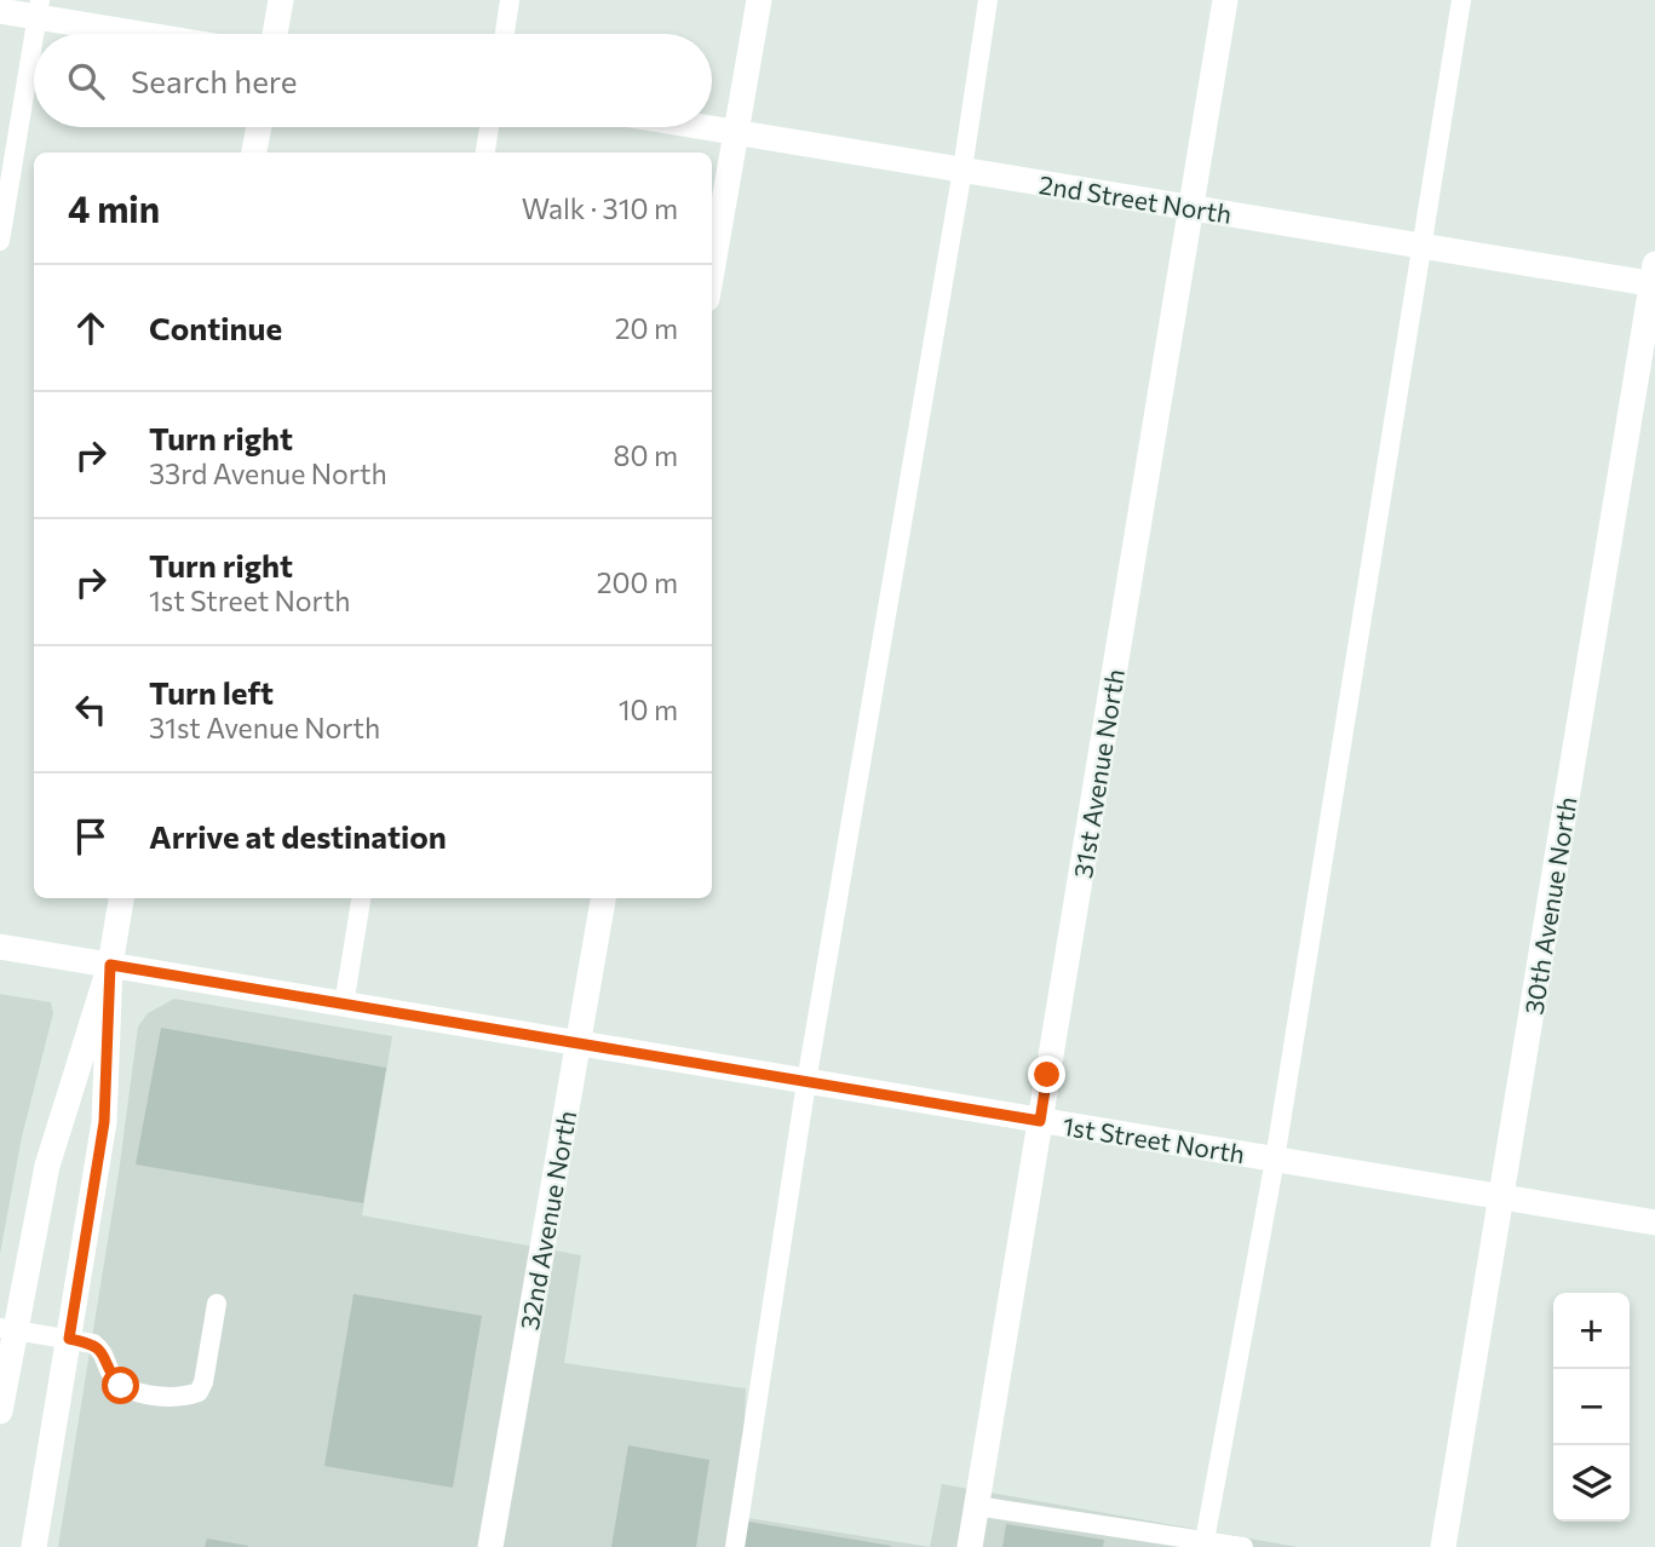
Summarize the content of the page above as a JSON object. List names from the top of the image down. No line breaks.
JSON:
{"streets":{"street":["2nd Street North","31st Avenue North","30th Avenue North","1st Street North","32nd Avenue North"]},"crossings":[["2nd Street North","31st Avenue North"],["2nd Street North","30th Avenue North"],["31st Avenue North","1st Street North"],["30th Avenue North","1st Street North"],["1st Street North","32nd Avenue North"]],"page":{"search":"Search here","heading":["4 min","Walk · 310 m"],"list":[["Continue","20 m"],["Turn right","33rd Avenue North","80 m"],["Turn right","1st Street North","200 m"],["Turn left","31st Avenue North","10 m"],"Arrive at destination"],"map_buttons":["+","−"]}}
